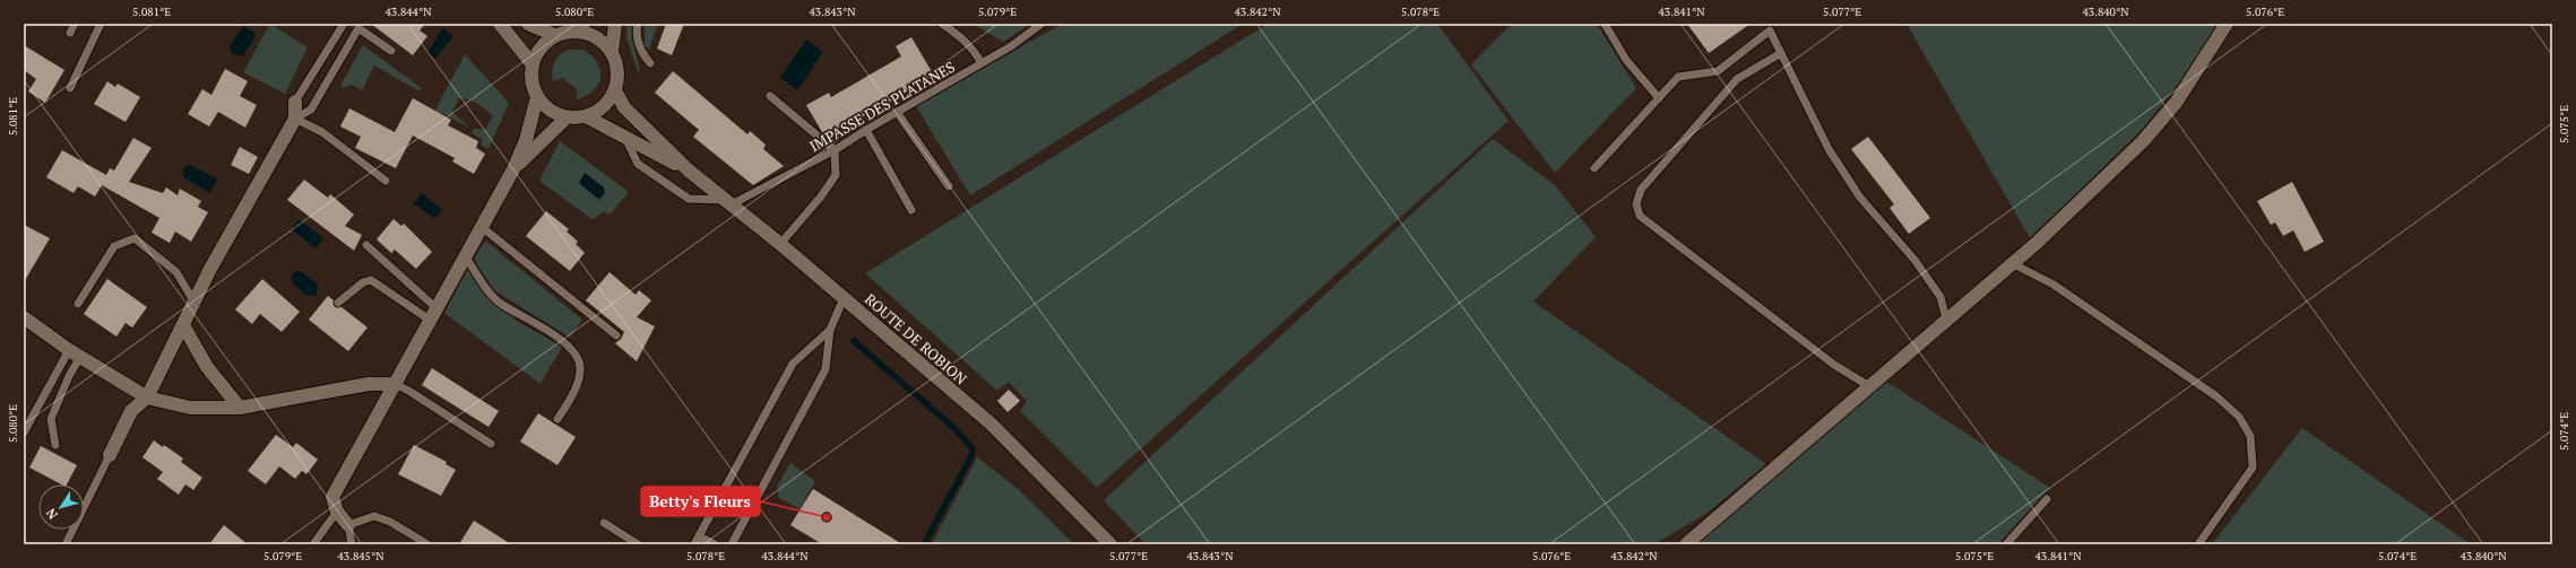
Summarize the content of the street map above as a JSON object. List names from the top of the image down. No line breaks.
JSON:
{"streets":{"street":["ROUTE DE ROBION"],"lane":["IMPASSE DES PLATANES"]},"crossings":[["IMPASSE DES PLATANES","ROUTE DE ROBION"]],"places":["Betty's Fleurs"],"north":"bottom left","coordinates":["5.081°E","43.844°N","5.080°E","43.843°N","5.079°E","43.842°N","5.078°E","43.841°N","5.077°E","43.840°N","5.076°E","5.075°E","5.074°E","43.845°N"]}
